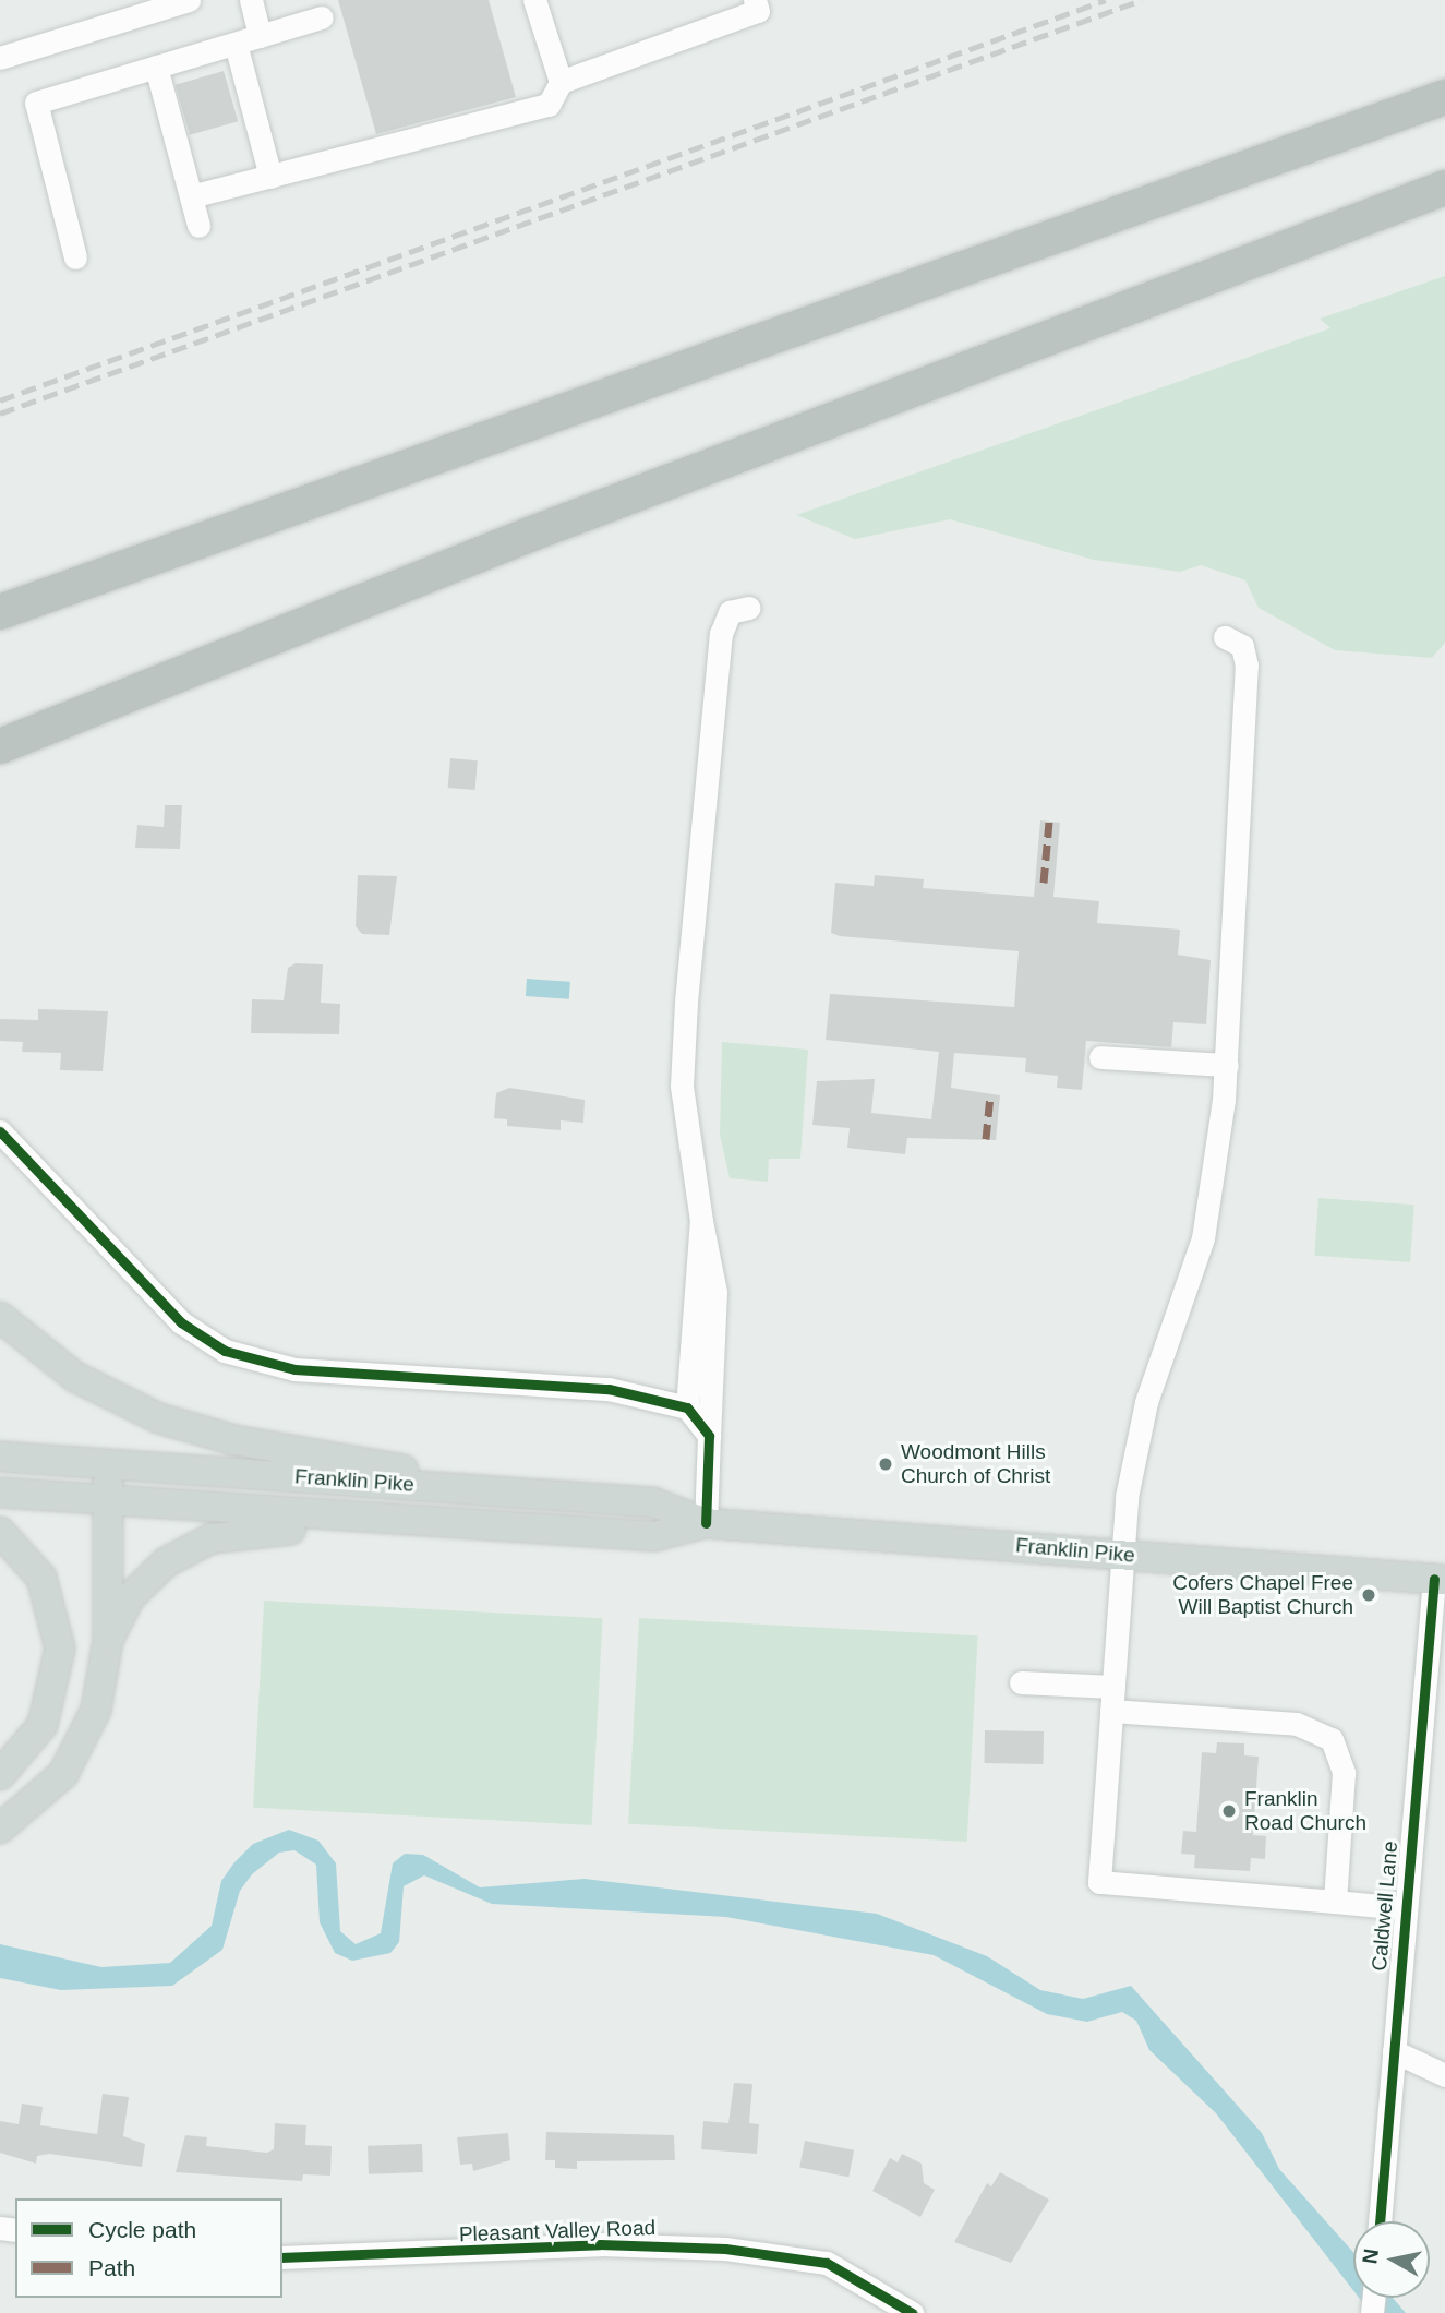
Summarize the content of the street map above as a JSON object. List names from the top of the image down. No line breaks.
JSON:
{"streets":{"main road":["Franklin Pike"],"street":["Caldwell Lane","Pleasant Valley Road"]},"crossings":[["Franklin Pike","Caldwell Lane"]],"places":["Woodmont Hills Church of Christ","Cofers Chapel Free Will Baptist Church","Franklin Road Church"],"legend":["Cycle path","Path"],"north":"left"}
